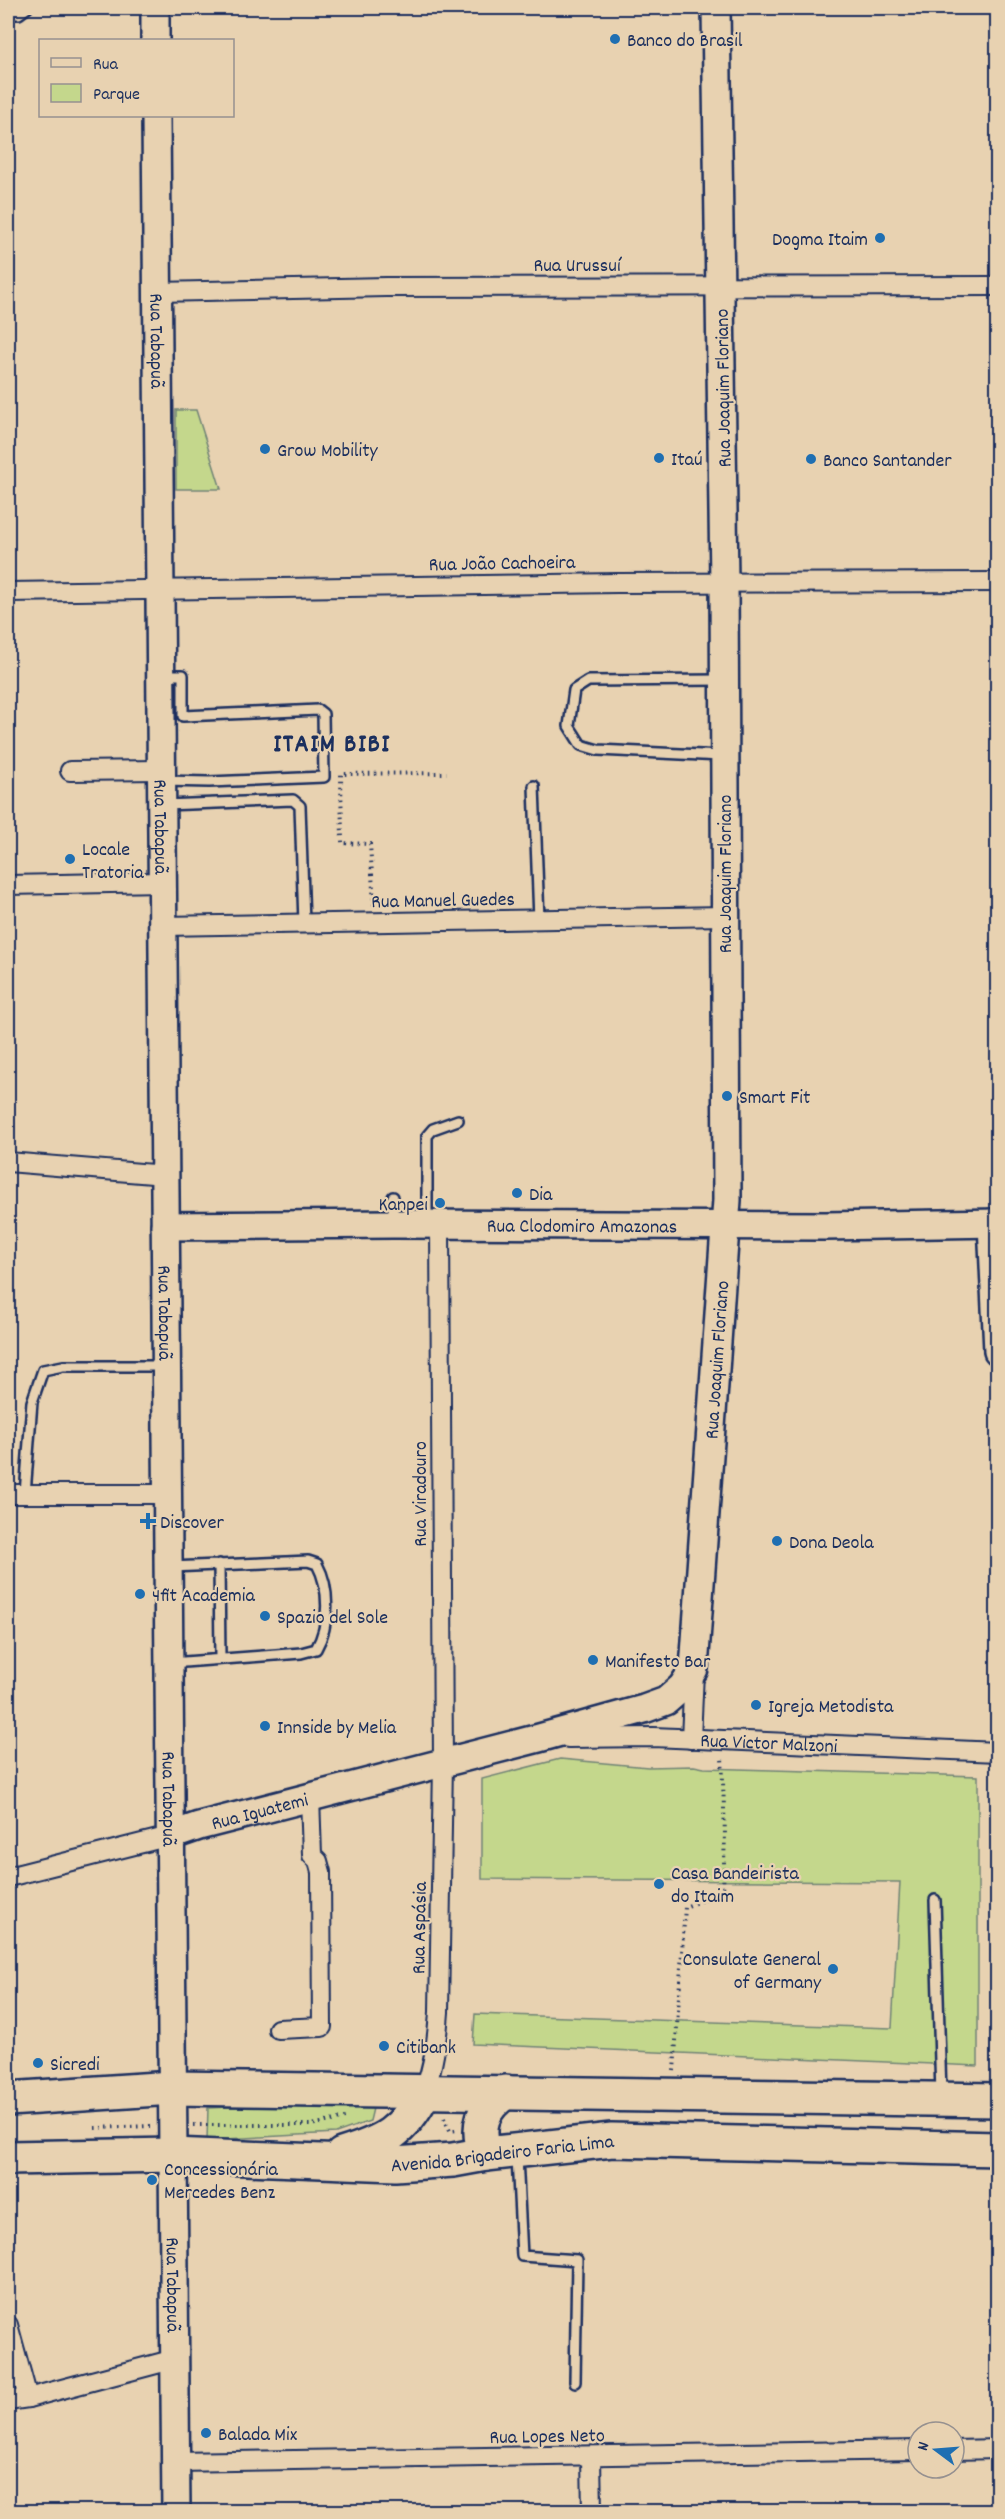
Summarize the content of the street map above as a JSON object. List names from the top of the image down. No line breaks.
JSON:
{"streets":{"highway":["Avenida Brigadeiro Faria Lima"],"street":["Rua Urussuí","Rua Tabapuã","Rua Joaquim Floriano","Rua João Cachoeira","Rua Manuel Guedes","Rua Clodomiro Amazonas","Rua Viradouro","Rua Victor Malzoni","Rua Iguatemi","Rua Aspásia","Rua Lopes Neto"]},"crossings":[["Rua Urussuí","Rua Tabapuã"],["Rua Urussuí","Rua Joaquim Floriano"],["Rua Tabapuã","Rua João Cachoeira"],["Rua Tabapuã","Rua Manuel Guedes"],["Rua Tabapuã","Rua Clodomiro Amazonas"],["Rua Tabapuã","Rua Iguatemi"],["Rua Tabapuã","Avenida Brigadeiro Faria Lima"],["Rua Tabapuã","Rua Lopes Neto"],["Rua Joaquim Floriano","Rua João Cachoeira"],["Rua Joaquim Floriano","Rua Manuel Guedes"],["Rua Joaquim Floriano","Rua Clodomiro Amazonas"],["Rua Joaquim Floriano","Rua Victor Malzoni"],["Rua Clodomiro Amazonas","Rua Viradouro"],["Rua Viradouro","Rua Victor Malzoni"],["Rua Viradouro","Rua Iguatemi"],["Rua Viradouro","Rua Aspásia"],["Rua Victor Malzoni","Rua Iguatemi"],["Rua Victor Malzoni","Rua Aspásia"],["Rua Iguatemi","Rua Aspásia"]],"districts":["ITAIM BIBI"],"places":{"other":["Banco do Brasil","Dogma Itaim","Grow Mobility","Itaú","Banco Santander","Locale Tratoria","Smart Fit","Dia","Kanpei","Dona Deola","4fit Academia","Spazio del Sole","Manifesto Bar","Igreja Metodista","Innside by Melia","Casa Bandeirista do Itaim","Consulate General of Germany","Citibank","Sicredi","Concessionária Mercedes Benz","Balada Mix"],"health":["Discover"]},"legend":["Rua","Parque"],"north":"left"}
